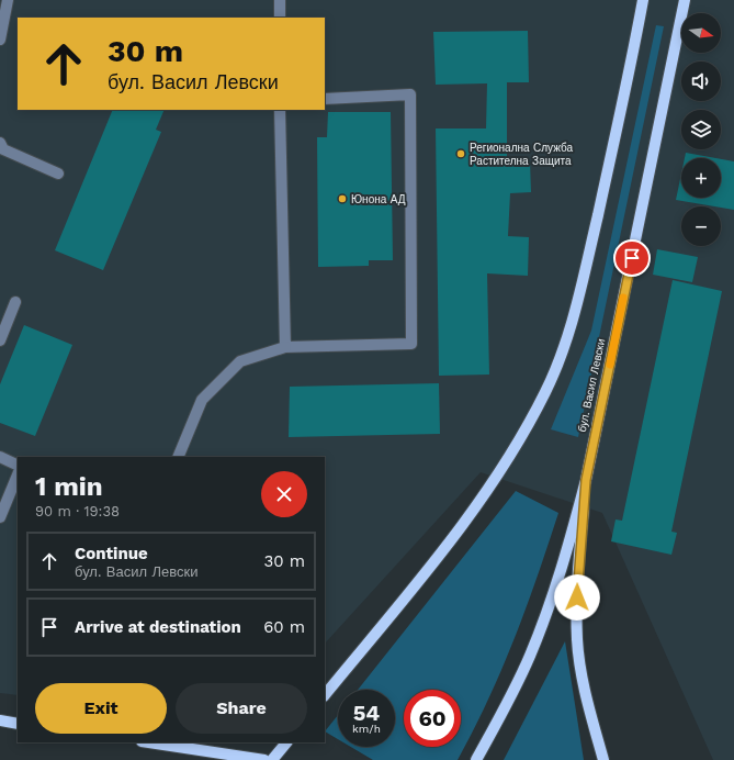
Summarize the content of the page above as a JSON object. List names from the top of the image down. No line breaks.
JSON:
{"streets":{"main road":["бул. Васил Левски"]},"places":["Регионална Служба Растителна Защита","Юнона АД"],"north":"right","page":{"map_buttons":["+","−"],"turn":["30 m","бул. Васил Левски"],"heading":["1 min","90 m · 19:38"],"list":[{"name":"Continue","note":"бул. Васил Левски","value":"30 m"},{"name":"Arrive at destination","value":"60 m"}],"buttons":["Exit","Share"],"speed":"54 km/h","limit":"60"}}
